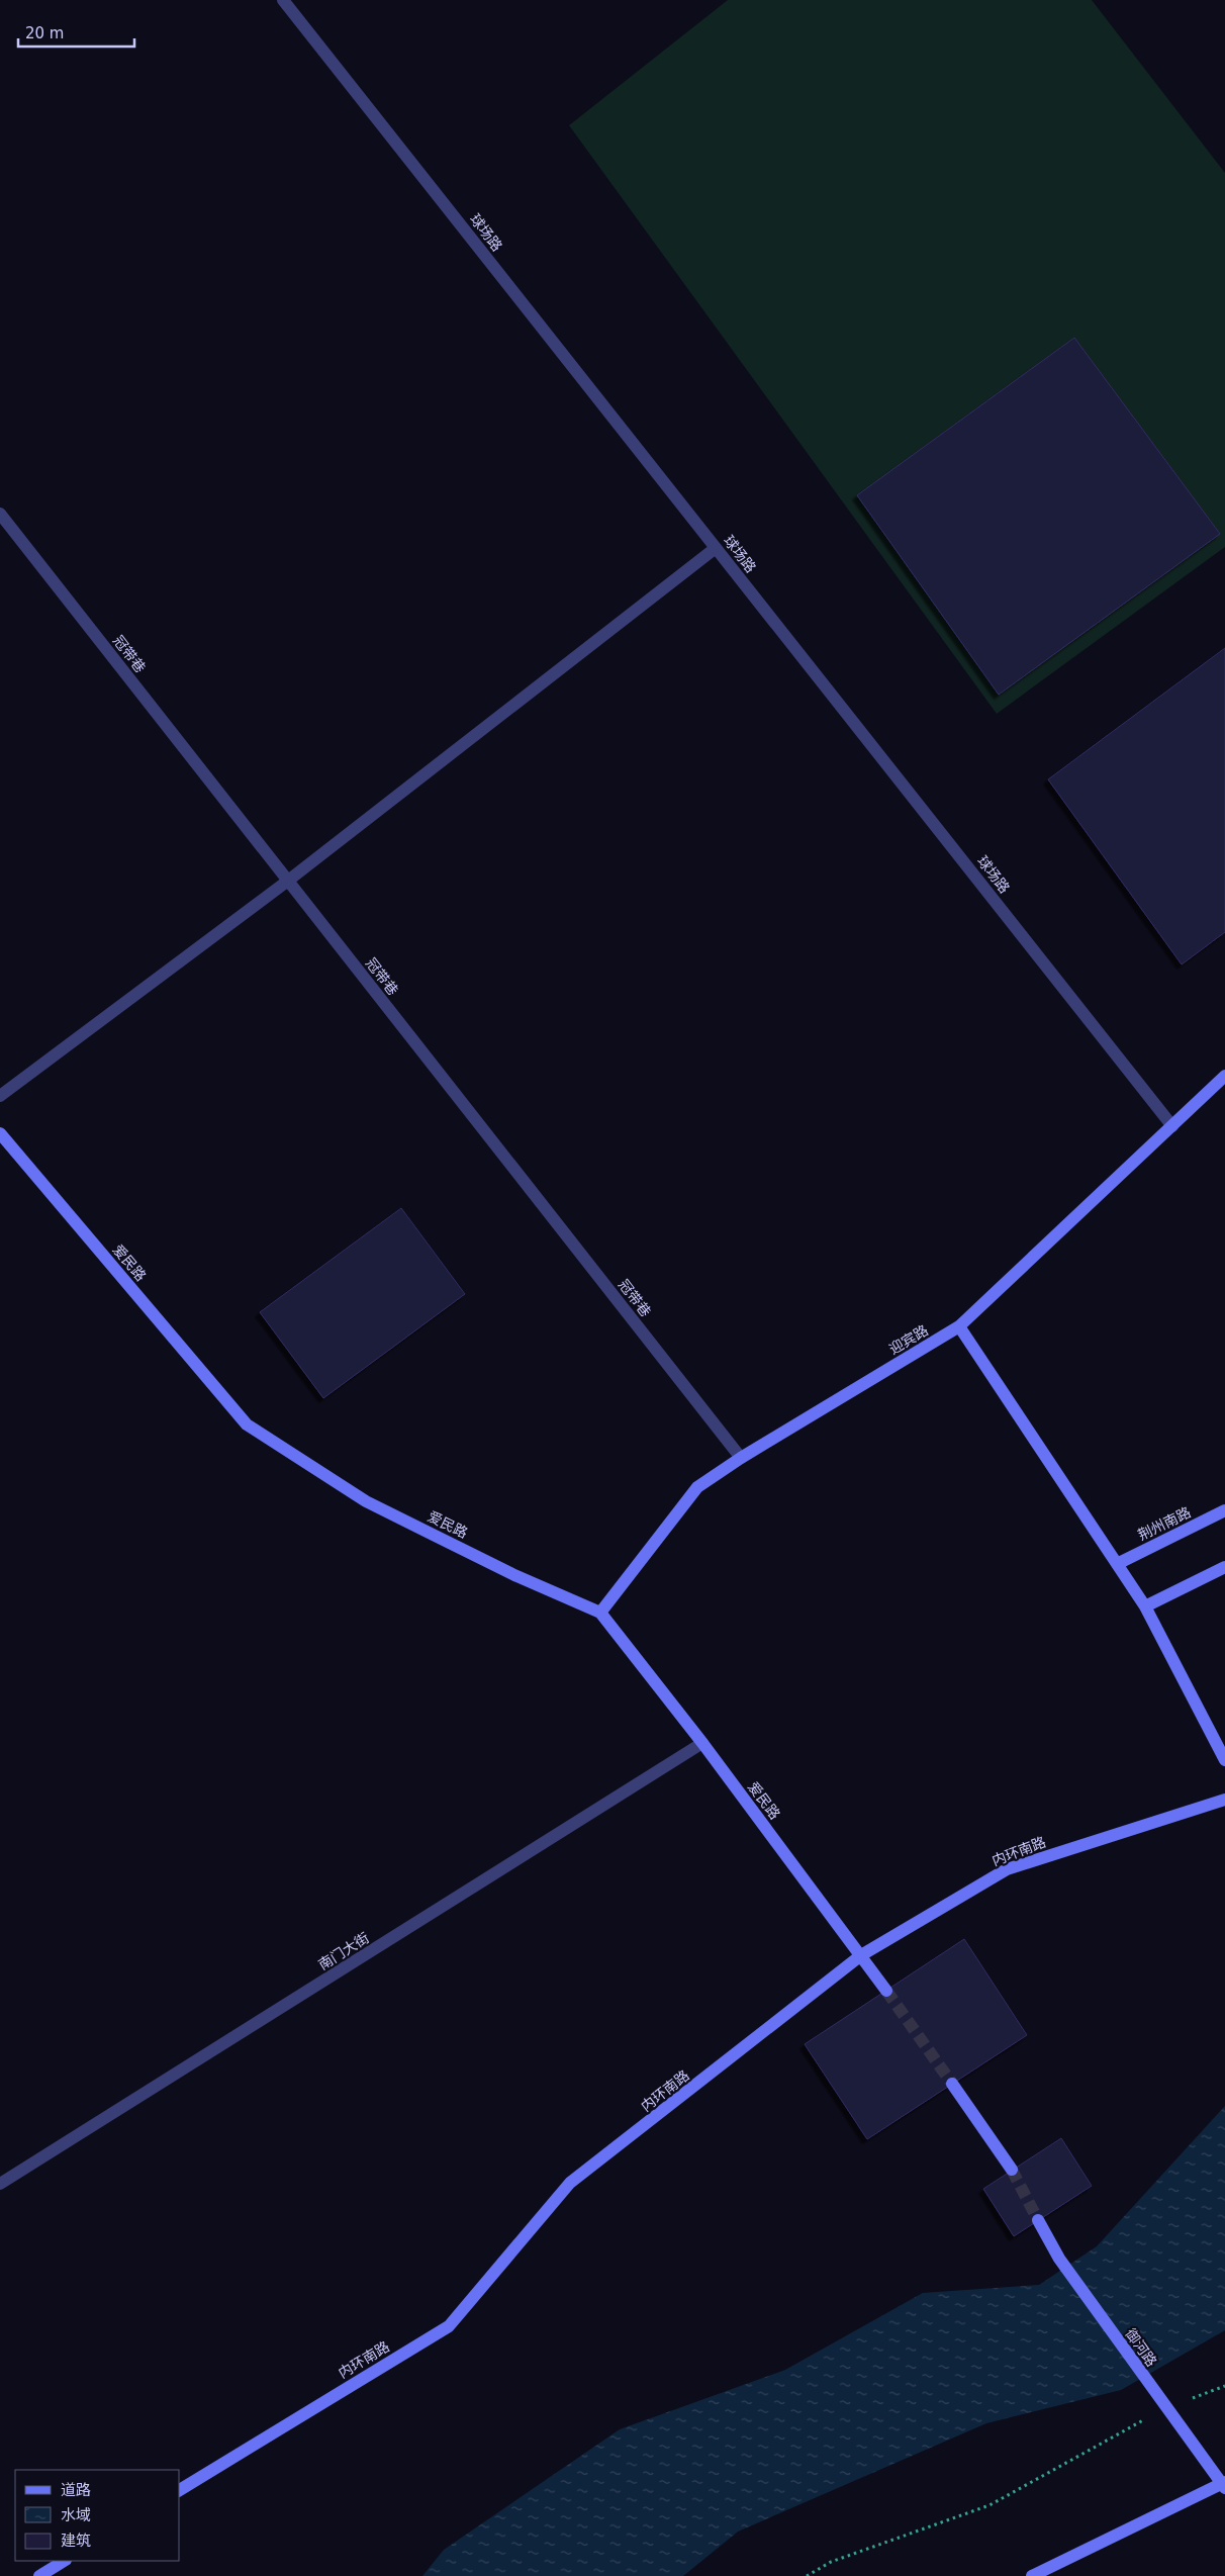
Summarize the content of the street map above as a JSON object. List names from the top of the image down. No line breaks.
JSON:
{"streets":{"street":["球场路","冠带巷","爱民路","迎宾路","荆州南路","内环南路","南门大街","御河路"]},"crossings":[["球场路","迎宾路"],["冠带巷","迎宾路"],["爱民路","迎宾路"],["爱民路","内环南路"],["爱民路","南门大街"]],"legend":["道路","水域","建筑"],"scale_bar":"20 m"}
